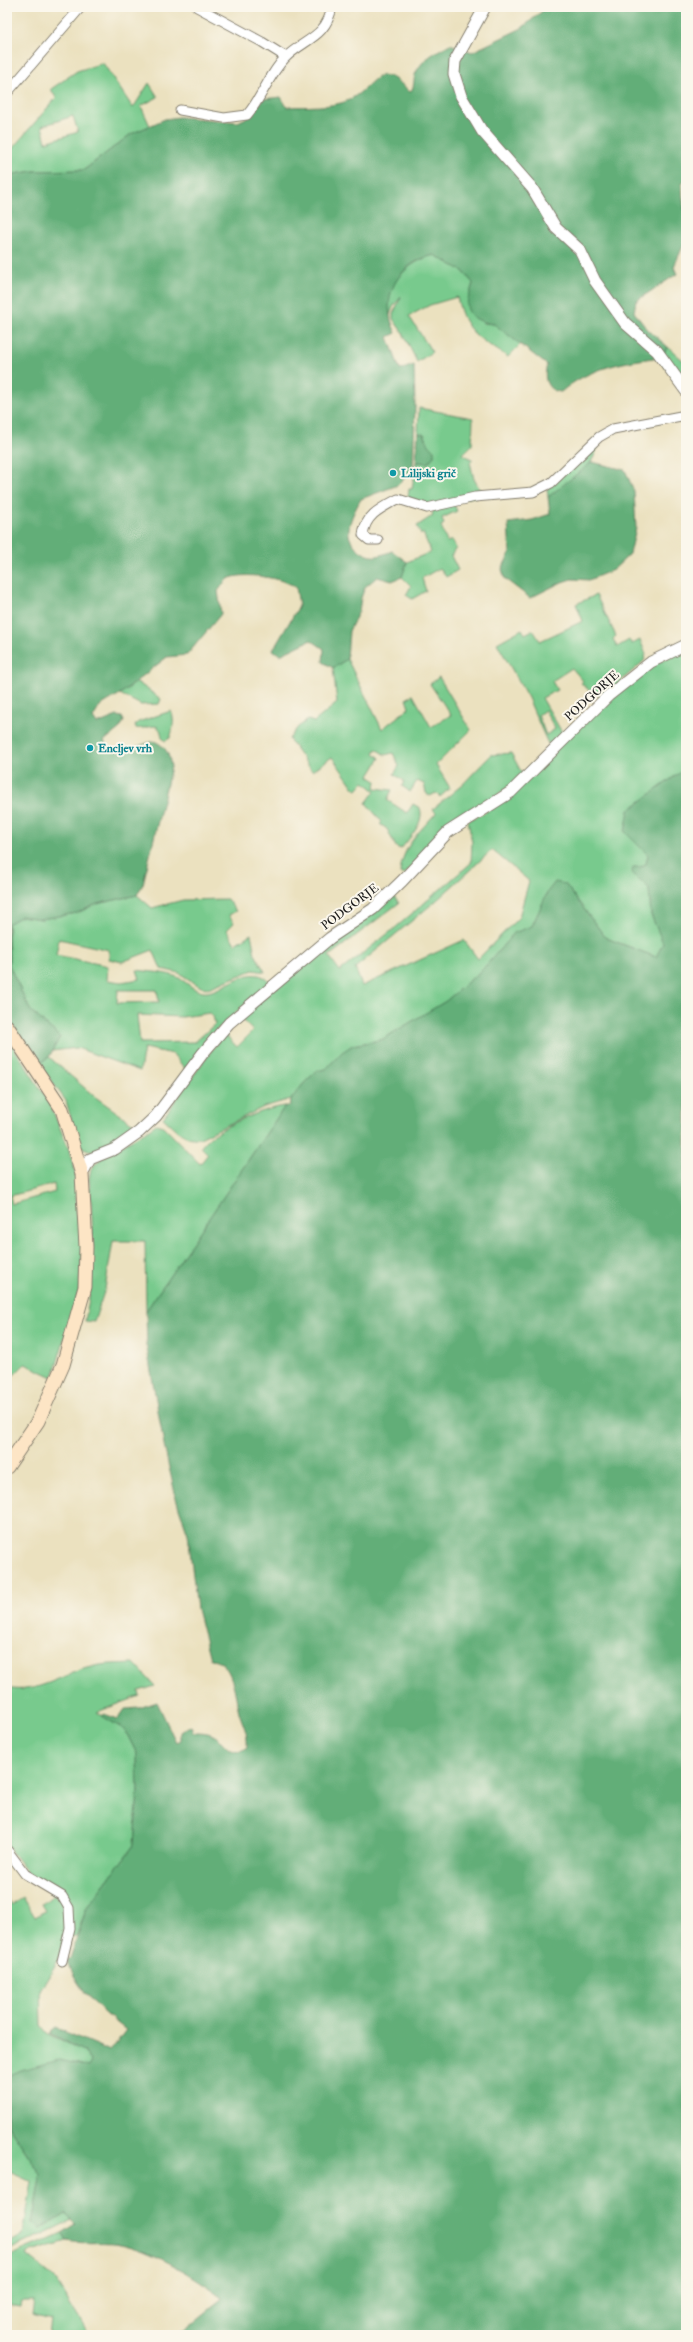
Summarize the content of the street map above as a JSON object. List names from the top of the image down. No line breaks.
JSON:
{"streets":{"street":["PODGORJE"]},"places":["Lilijski grič","Encljev vrh"]}
